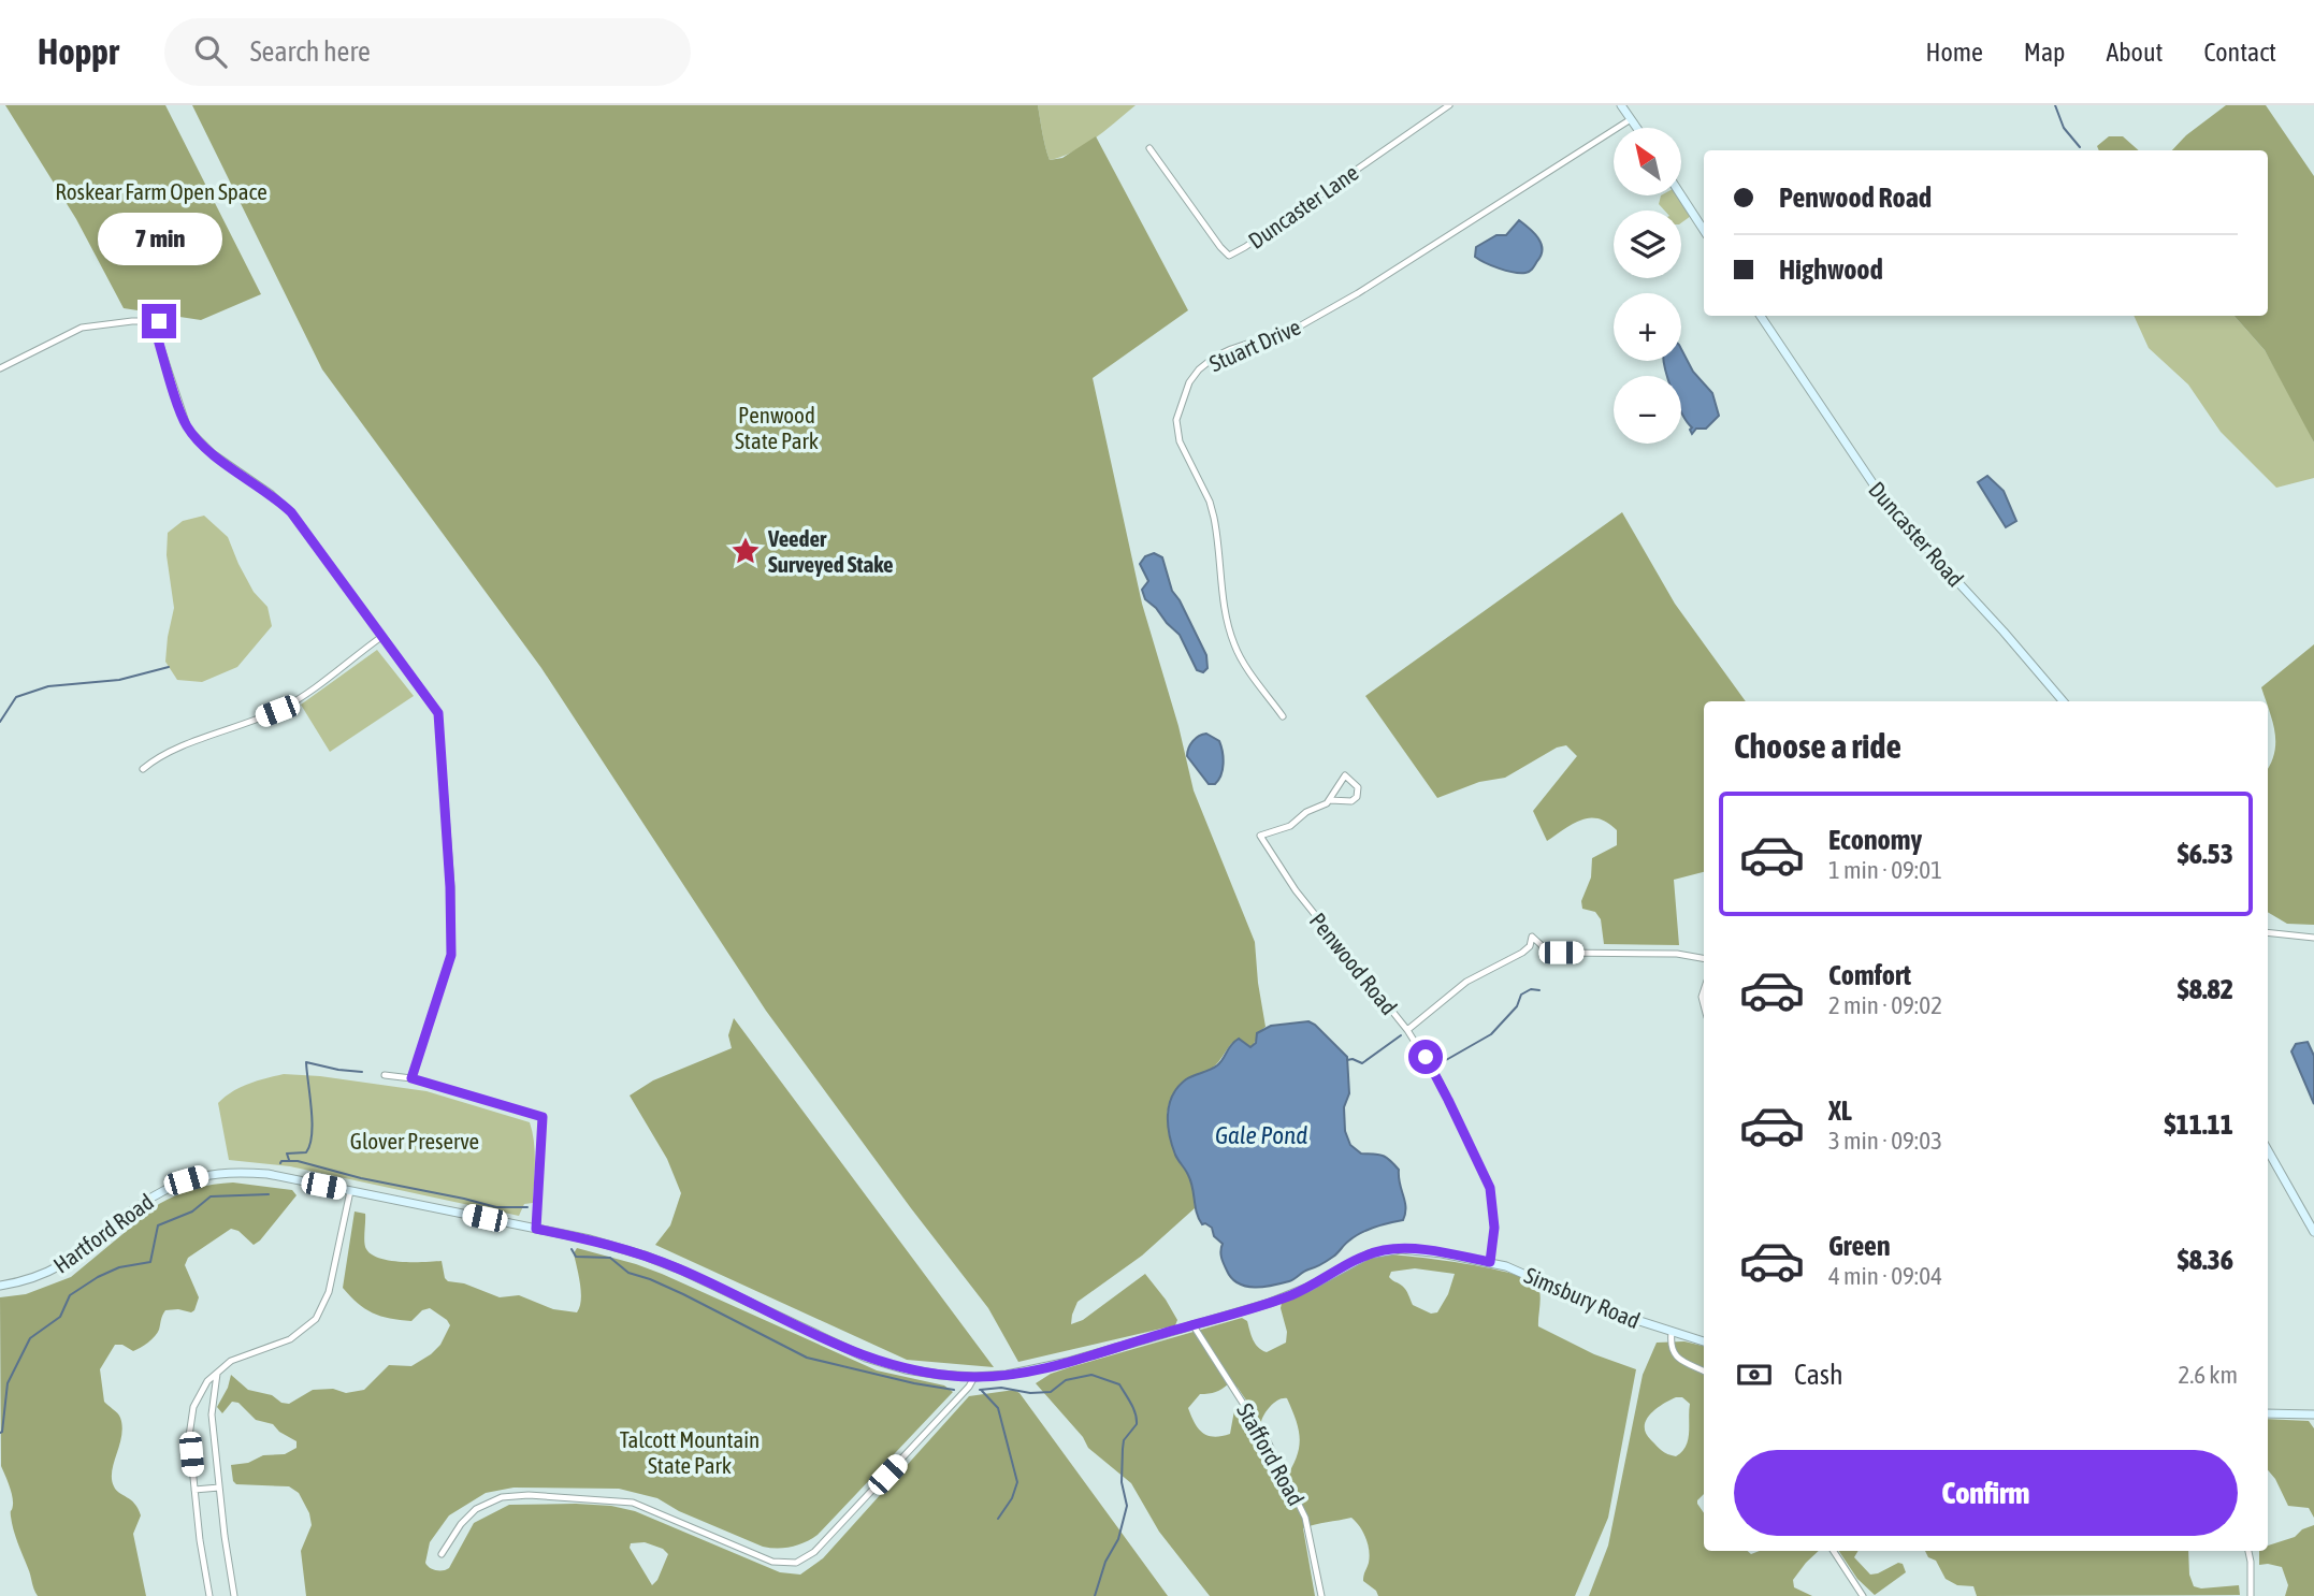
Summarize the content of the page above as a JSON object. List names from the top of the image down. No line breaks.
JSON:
{"streets":{"main road":["Duncaster Road","Hartford Road","Simsbury Road"],"street":["Duncaster Lane","Stuart Drive","Penwood Road","Stafford Road"]},"crossings":[["Penwood Road","Simsbury Road"],["Hartford Road","Simsbury Road"],["Hartford Road","Stafford Road"]],"water":["Gale Pond"],"parks":["Roskear Farm Open Space","Penwood State Park","Glover Preserve","Talcott Mountain State Park"],"places":{"place":["Veeder Surveyed Stake"]},"north":"top left","page":{"header":"Hoppr","search":"Search here","nav":["Home","Map","About","Contact"],"map_buttons":["+","−"],"banner":["Penwood Road","Highwood"],"bubble":"7 min","heading":"Choose a ride","list":[{"name":"Economy","note":"1 min · 09:01","value":"$6.53"},{"name":"Comfort","note":"2 min · 09:02","value":"$8.82"},{"name":"XL","note":"3 min · 09:03","value":"$11.11"},{"name":"Green","note":"4 min · 09:04","value":"$8.36"}],"pay":["Cash","2.6 km"],"buttons":"Confirm"}}
